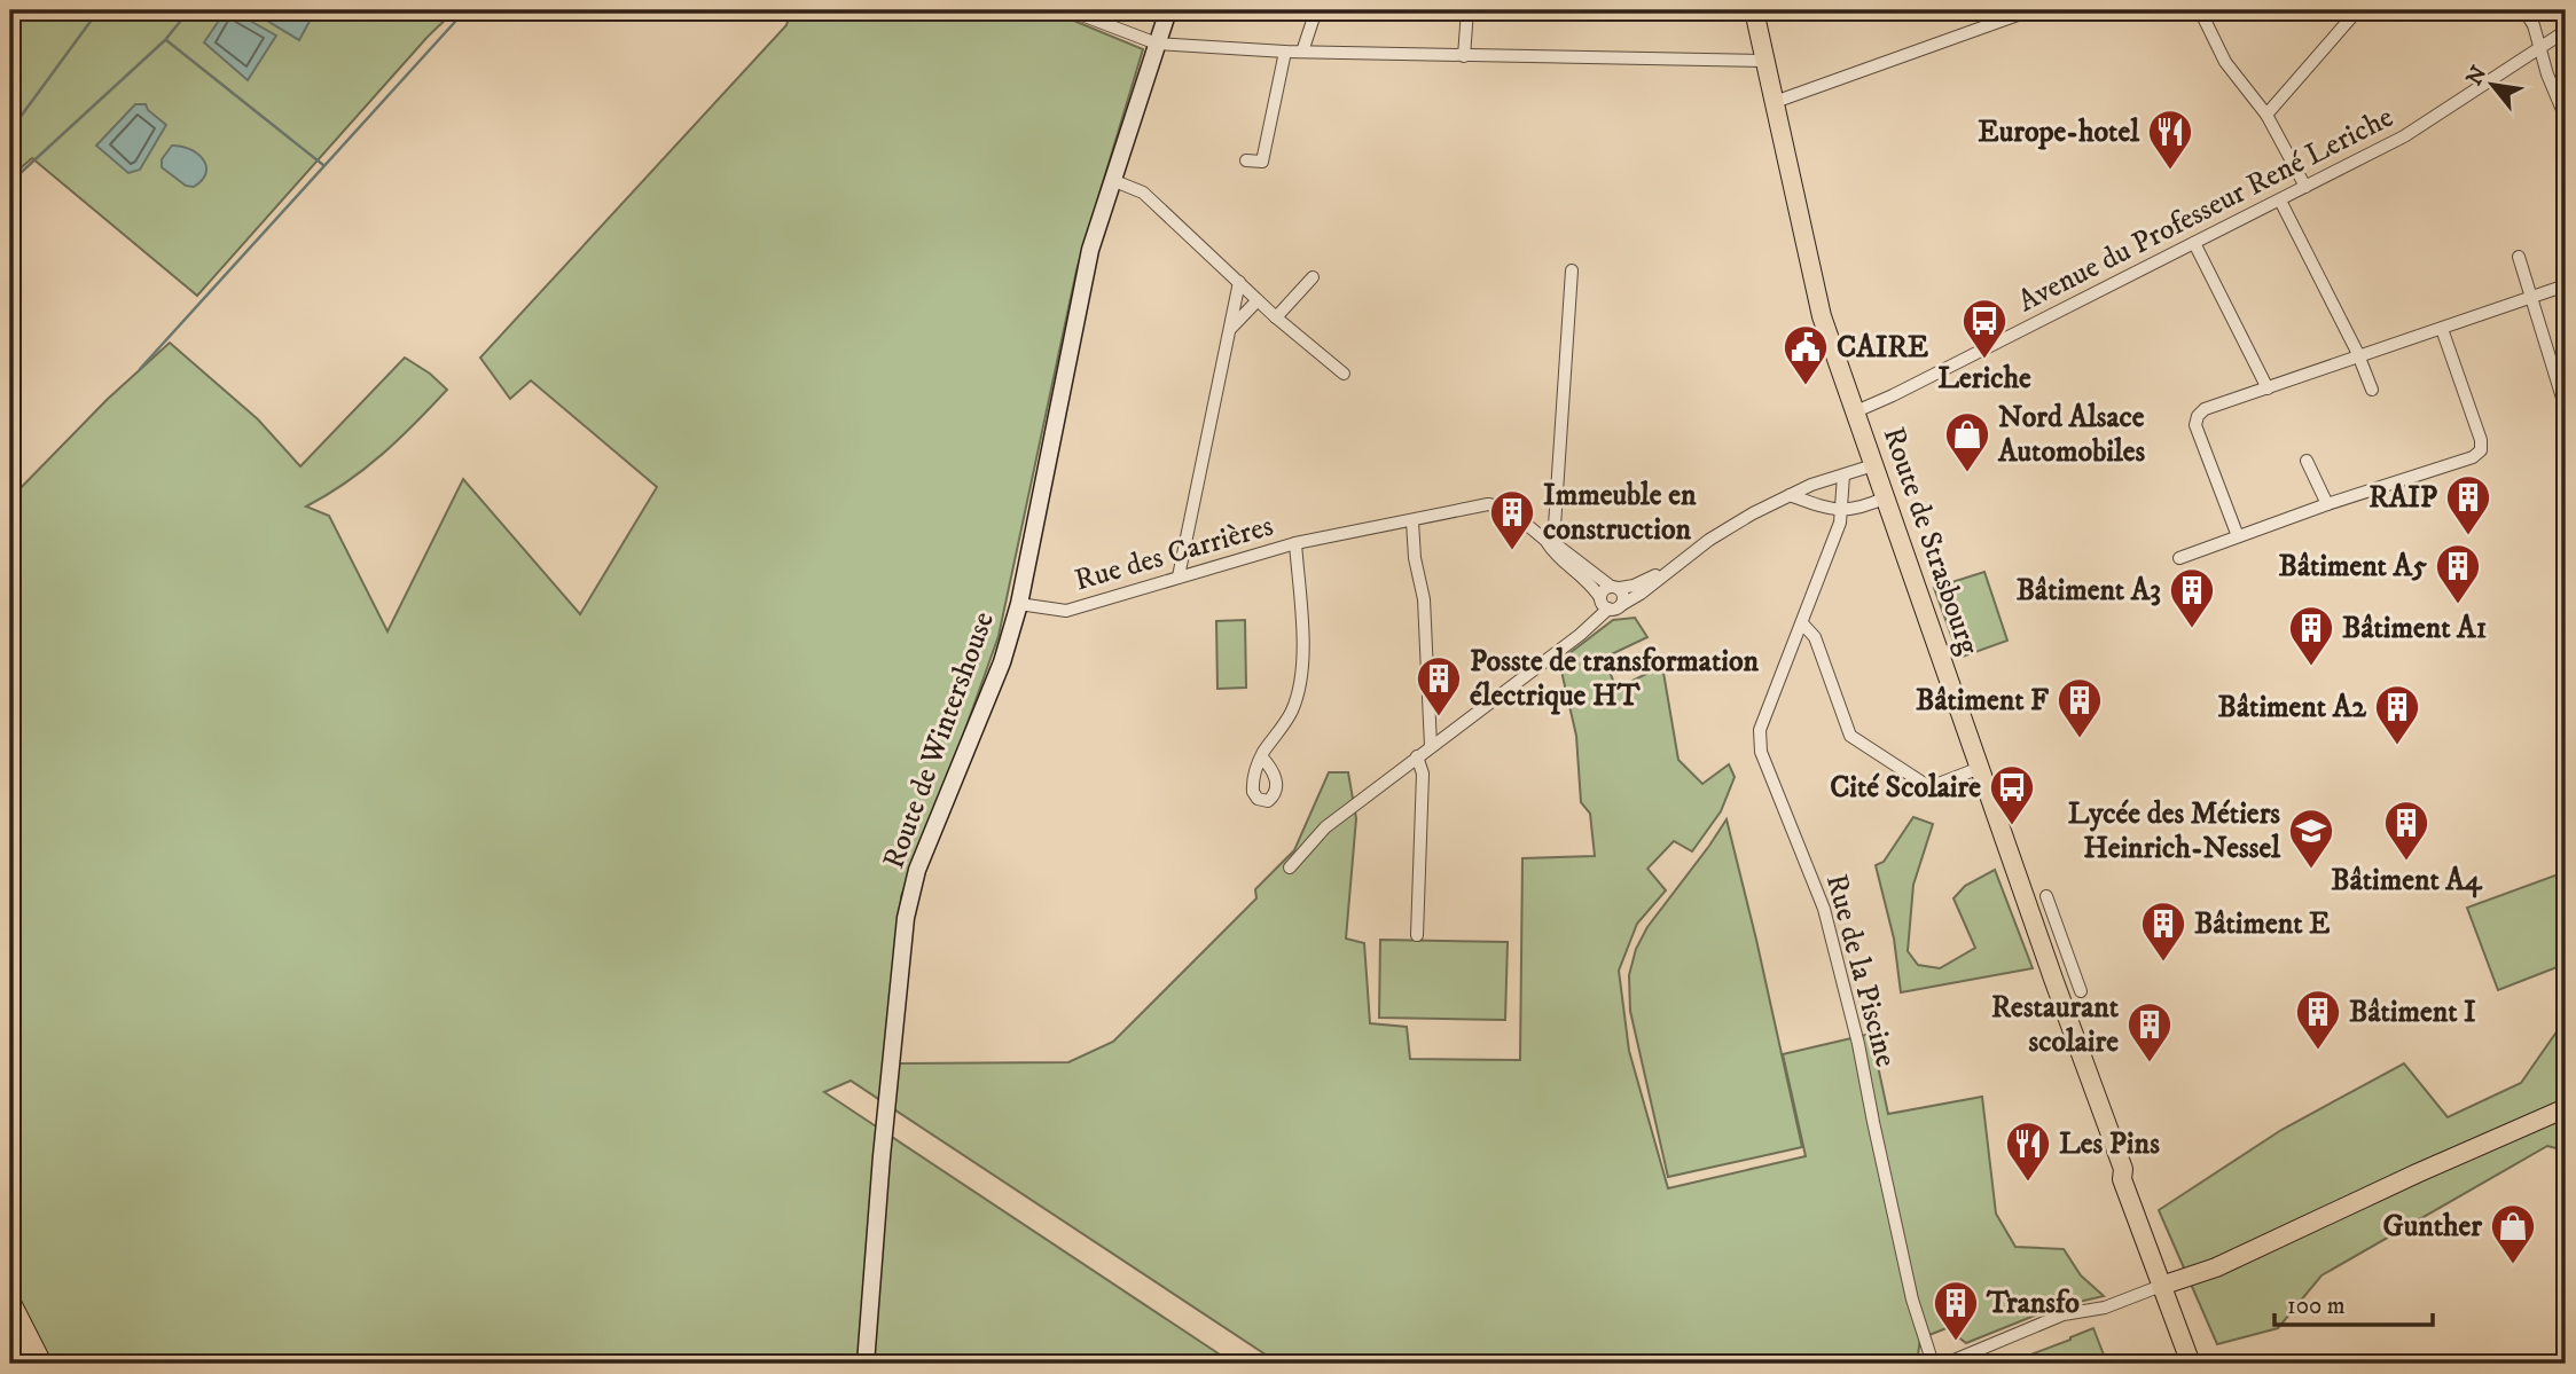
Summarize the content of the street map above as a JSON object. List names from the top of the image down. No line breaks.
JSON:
{"streets":{"main road":["Route de Strasbourg"],"street":["Avenue du Professeur René Leriche","Rue des Carrières","Route de Wintershouse","Rue de la Piscine"]},"crossings":[["Avenue du Professeur René Leriche","Route de Strasbourg"],["Rue des Carrières","Route de Wintershouse"]],"places":{"restaurant":["Europe-hotel","Les Pins"],"bus stop":["Leriche","Cité Scolaire"],"public building":["CAIRE"],"shop":["Nord Alsace Automobiles","Gunther"],"building":["RAIP","Immeuble en construction","Bâtiment A5","Bâtiment A3","Bâtiment A1","Posste de transformation électrique HT","Bâtiment F","Bâtiment A2","Bâtiment A4","Bâtiment E","Bâtiment I","Restaurant scolaire","Transfo"],"school or university":["Lycée des Métiers Heinrich-Nessel"]},"scale_bar":"100 m","north":"top left"}
